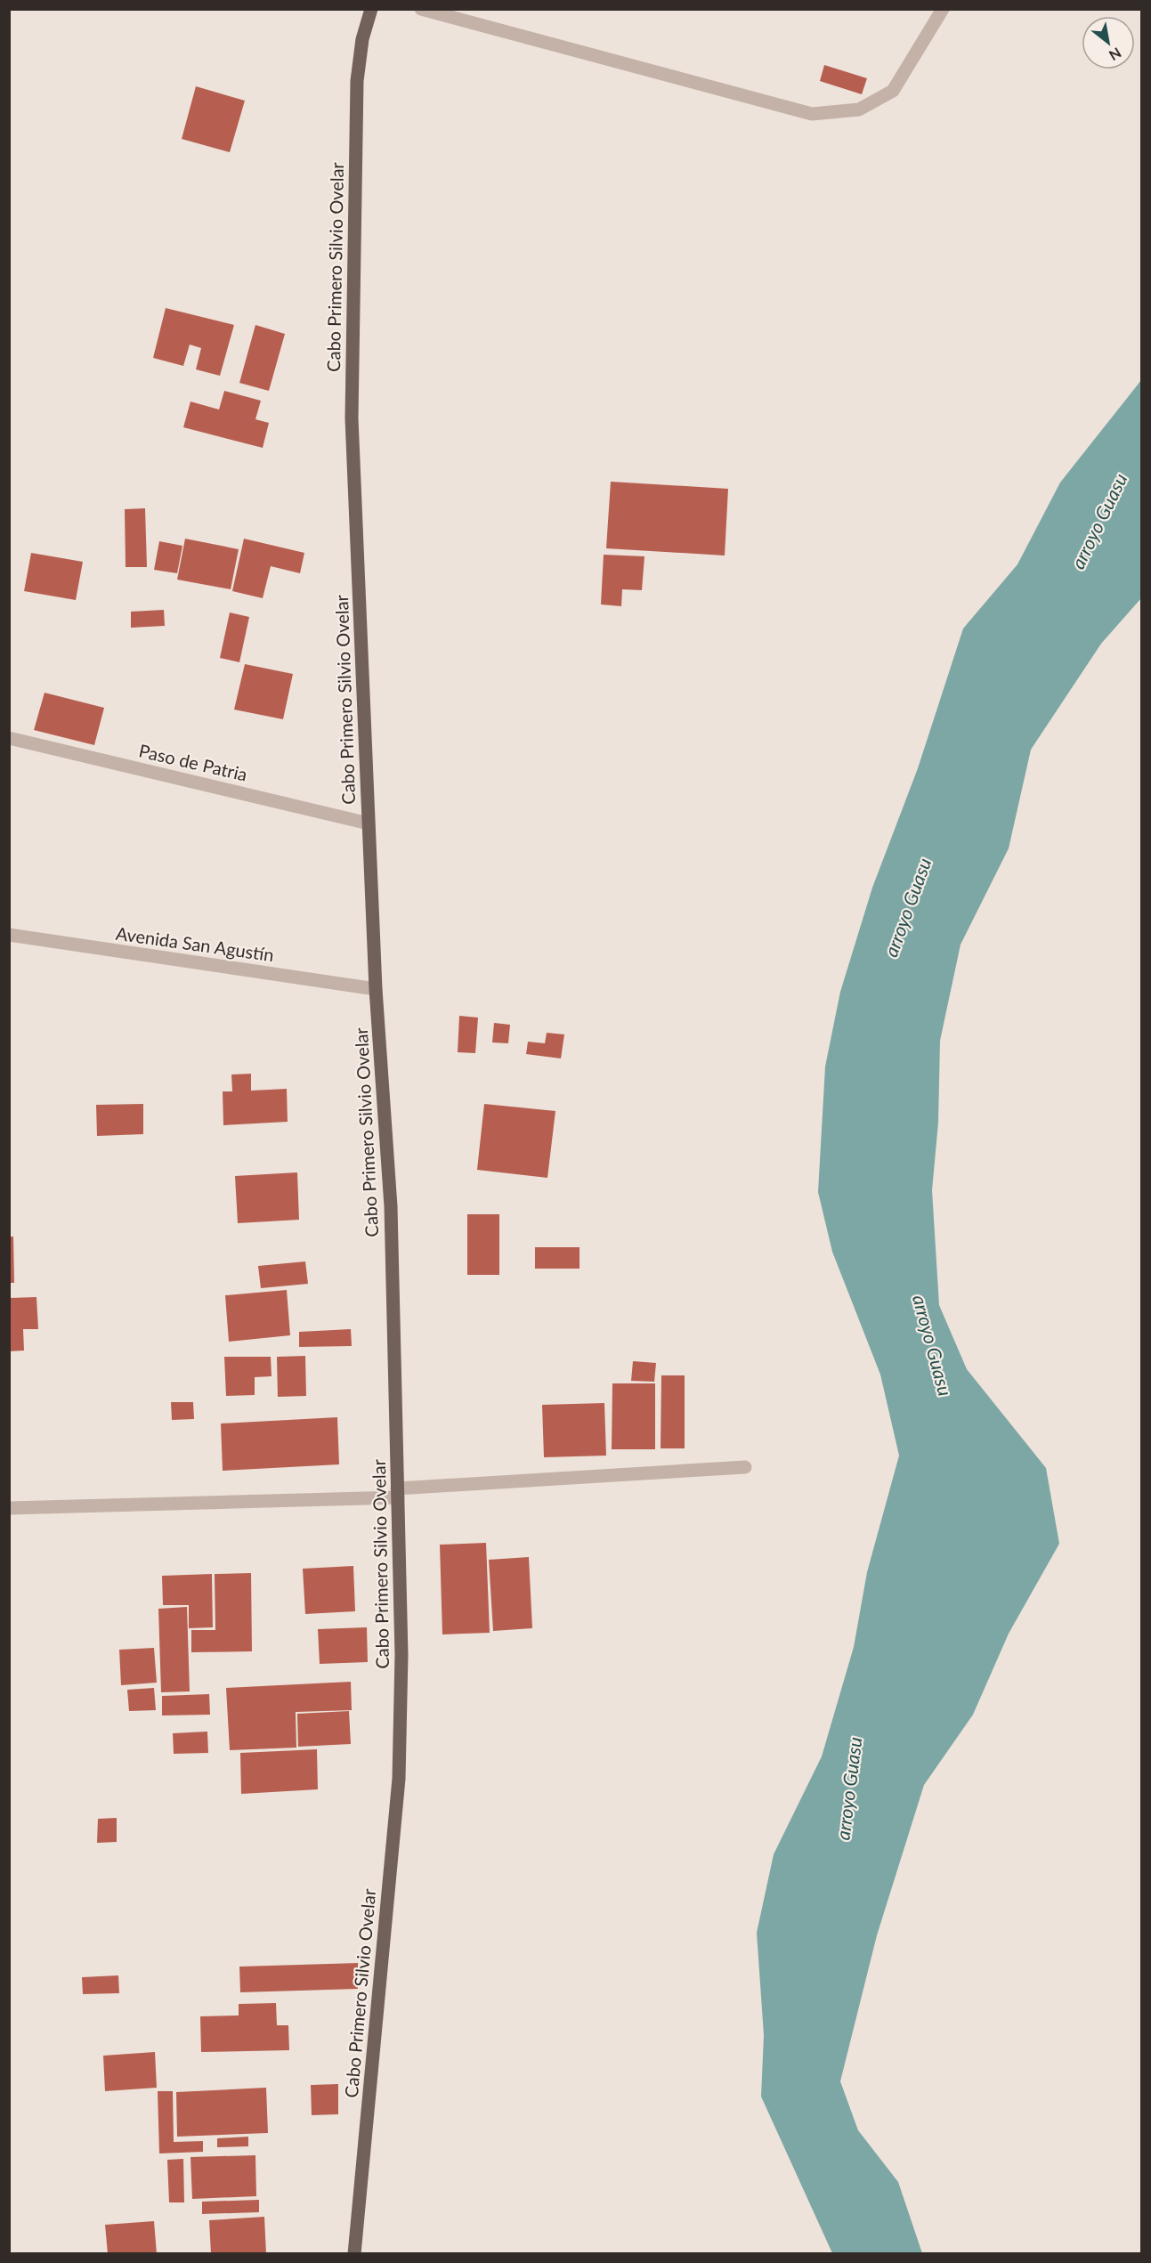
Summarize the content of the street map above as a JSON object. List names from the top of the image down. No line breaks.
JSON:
{"streets":{"main road":["Cabo Primero Silvio Ovelar"],"street":["Paso de Patria","Avenida San Agustín"]},"crossings":[["Cabo Primero Silvio Ovelar","Paso de Patria"],["Cabo Primero Silvio Ovelar","Avenida San Agustín"]],"water":["arroyo Guasu"],"north":"bottom right"}
